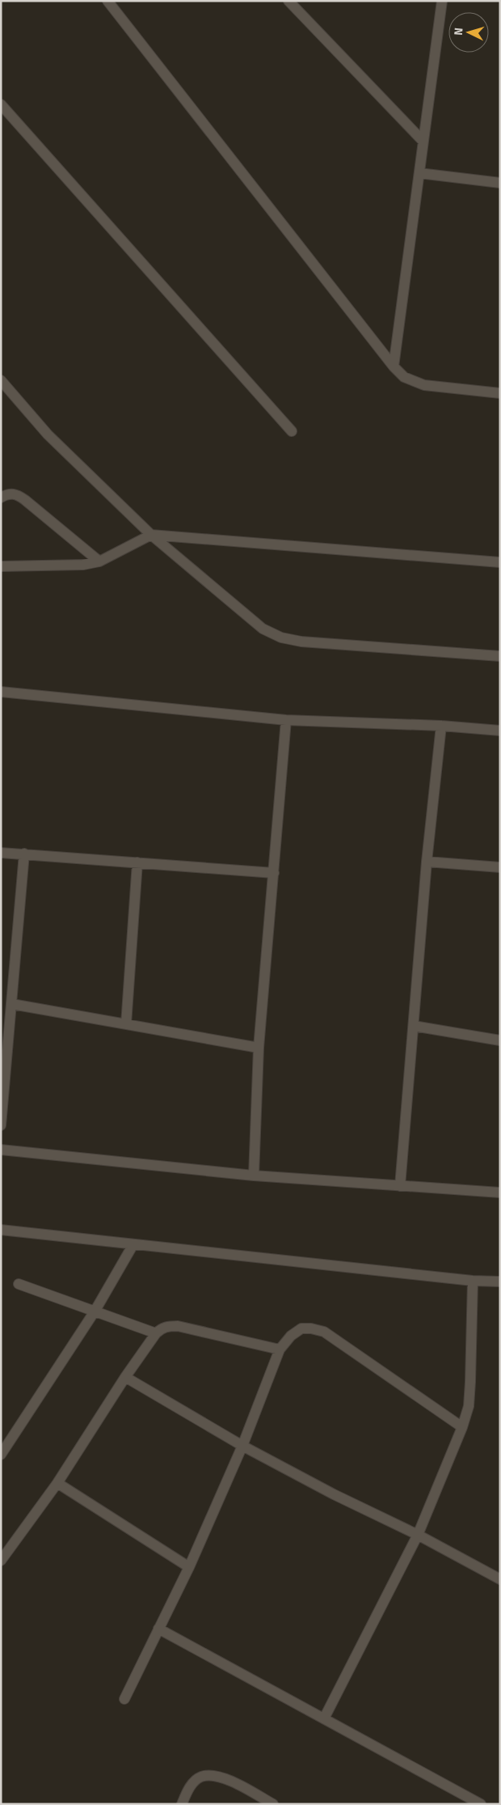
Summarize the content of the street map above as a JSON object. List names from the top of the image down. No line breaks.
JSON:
{"north":"left"}
